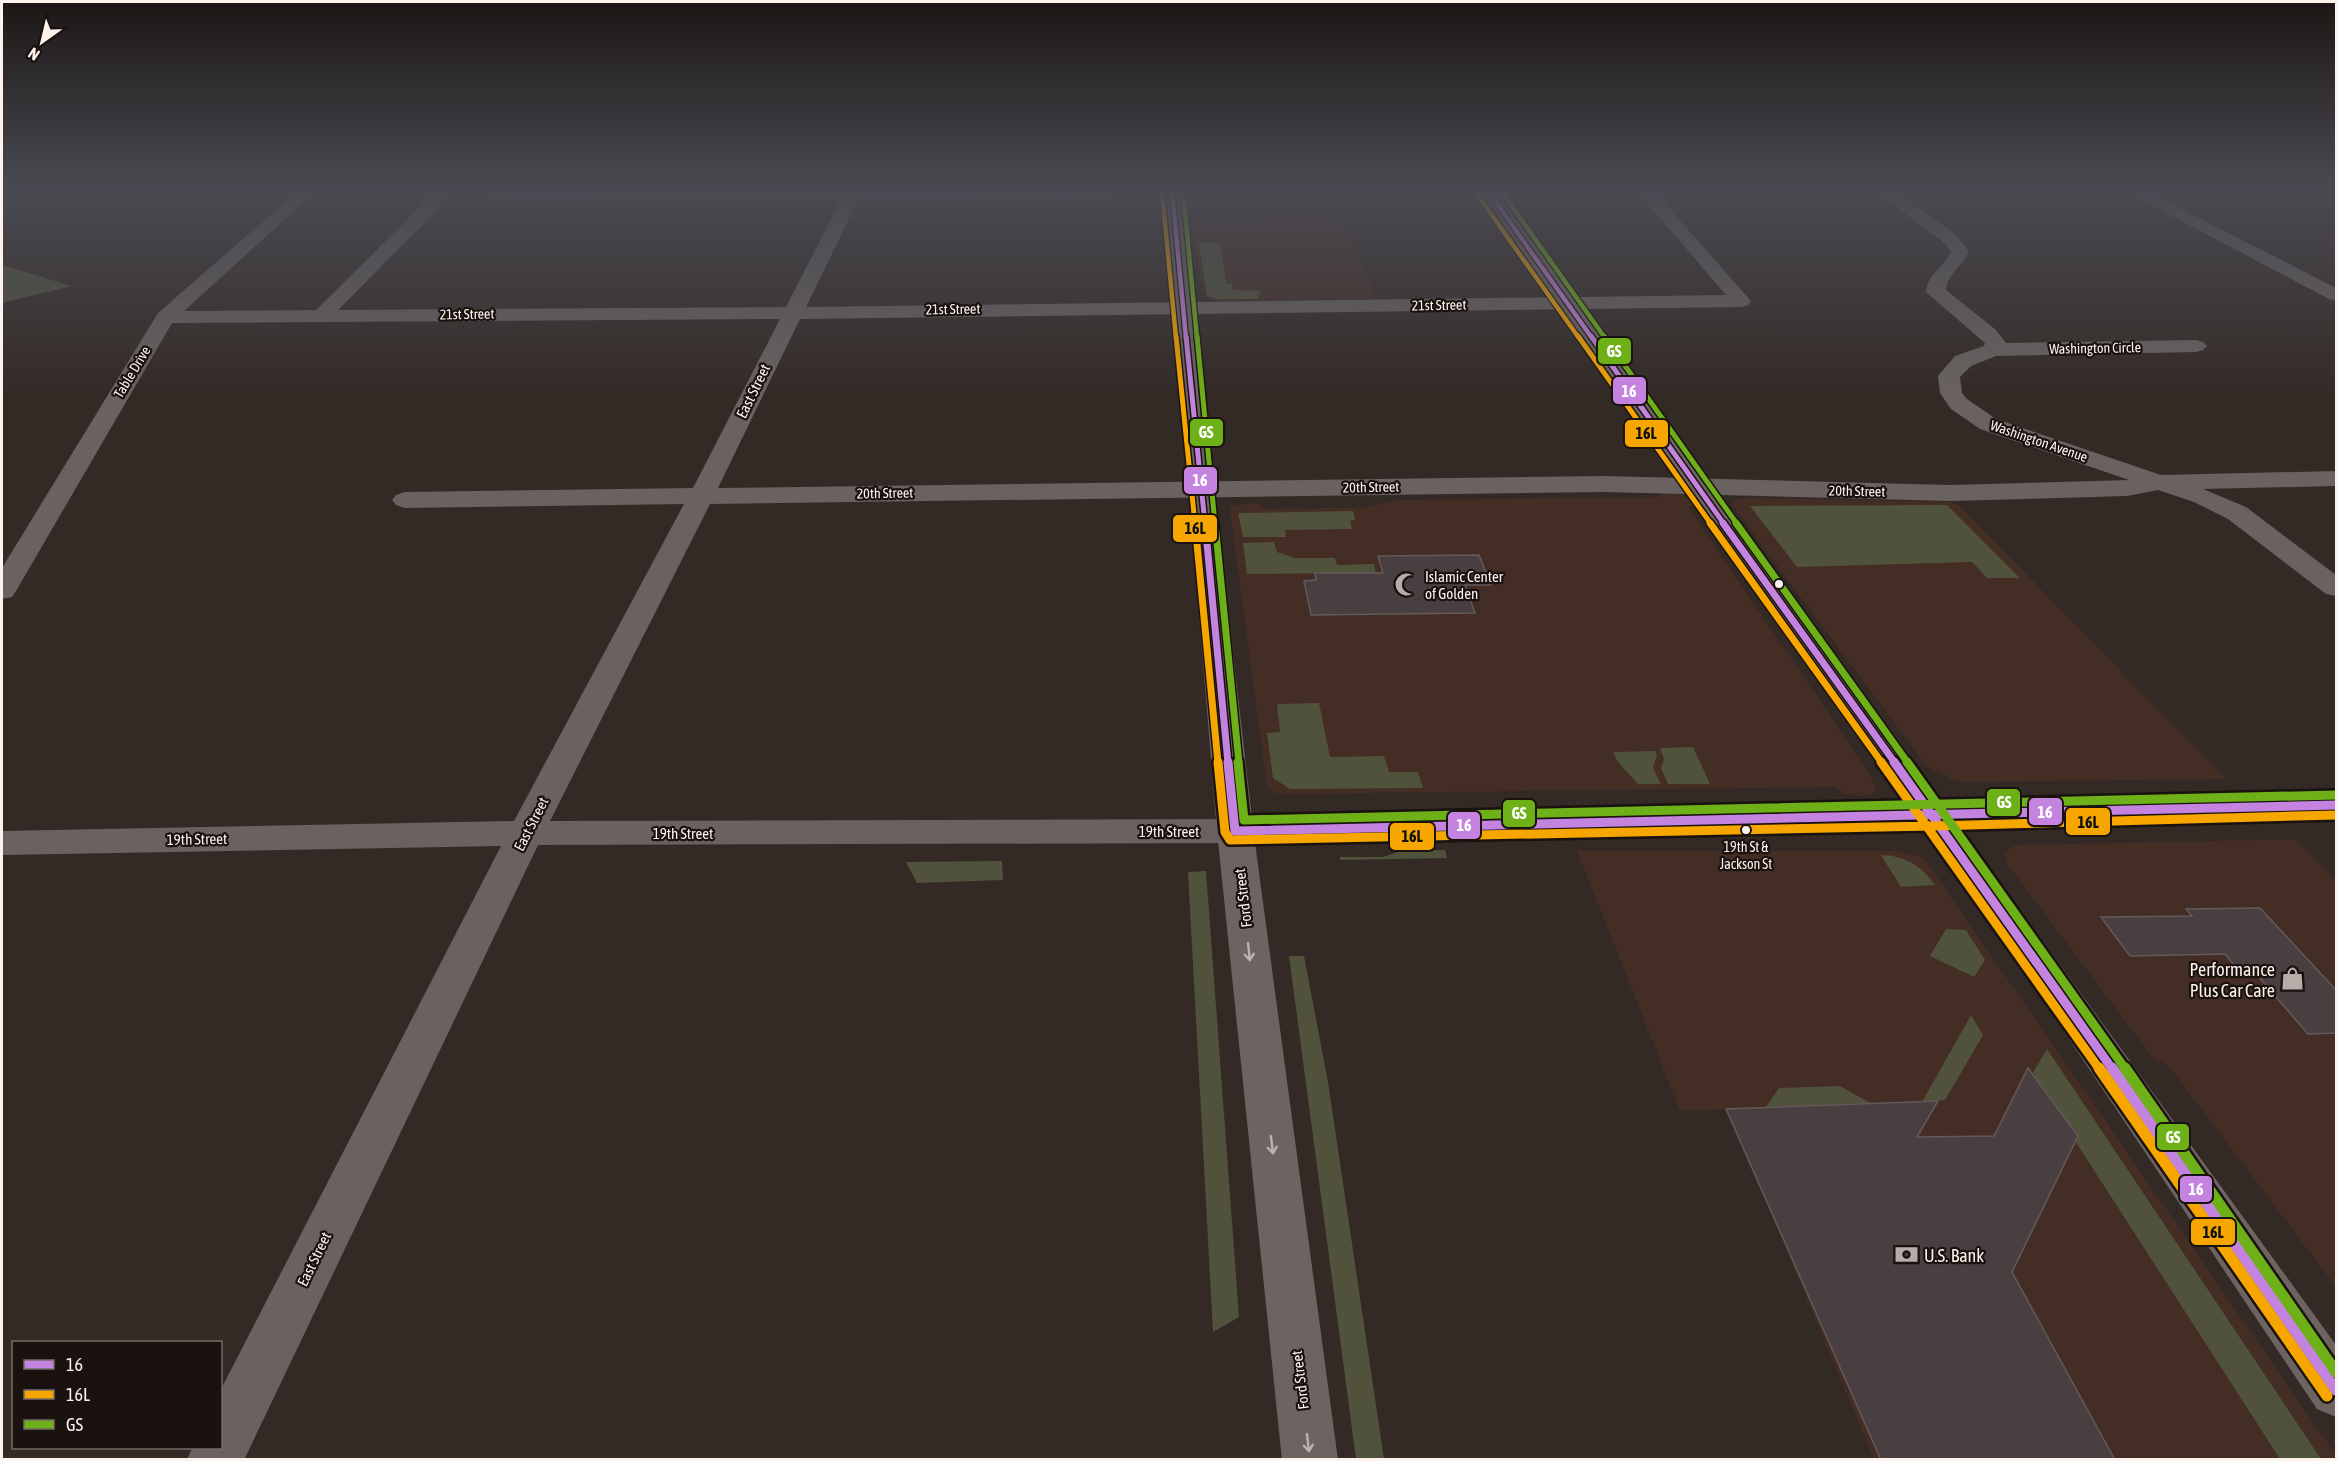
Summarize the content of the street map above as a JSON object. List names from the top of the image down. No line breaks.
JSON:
{"streets":{"main road":["19th Street","Ford Street"],"street":["21st Street","Washington Circle","Table Drive","East Street","Washington Avenue","20th Street"]},"crossings":[["21st Street","Table Drive"],["21st Street","East Street"],["21st Street","Ford Street"],["Washington Circle","Washington Avenue"],["East Street","20th Street"],["East Street","19th Street"],["Washington Avenue","20th Street"],["20th Street","Ford Street"],["19th Street","Ford Street"]],"one_way":["Ford Street"],"places":{"mosque":["Islamic Center of Golden"],"other":["19th St & Jackson St"],"shop":["Performance Plus Car Care"],"bank":["U.S. Bank"]},"lines":["transit line 16","transit line 16L","transit line GS"],"legend":["16","16L","GS"],"north":"bottom left"}
